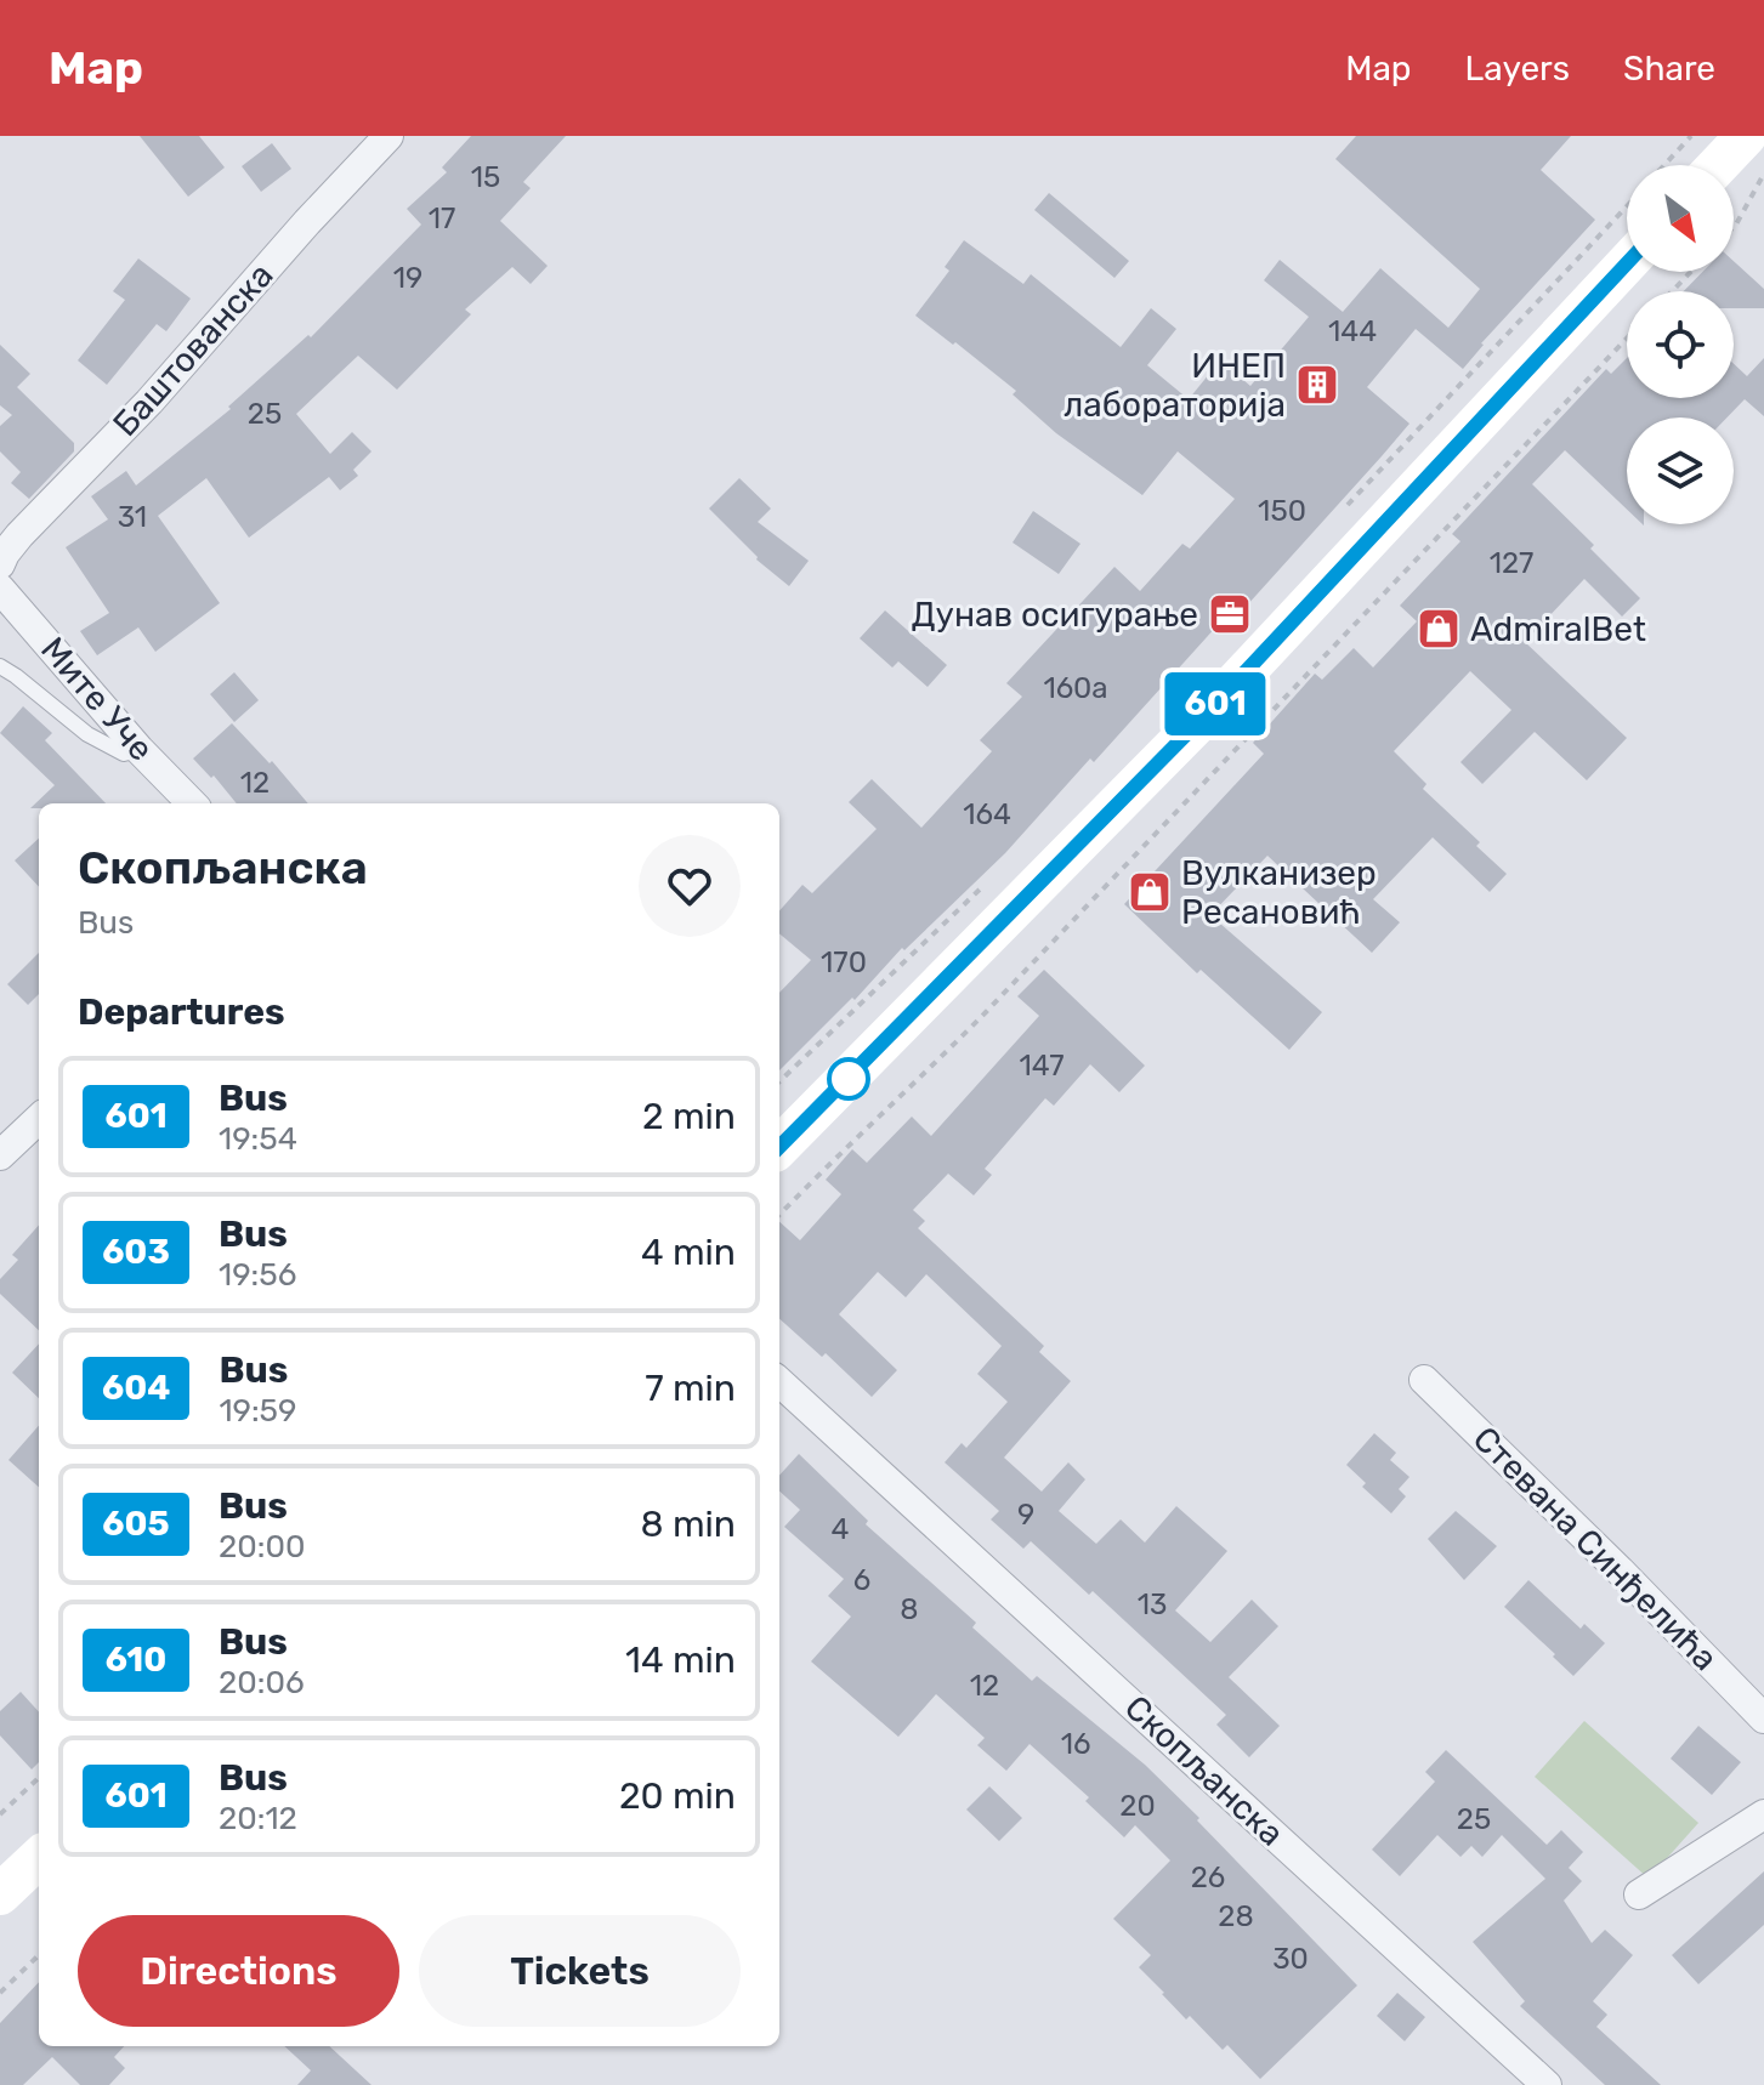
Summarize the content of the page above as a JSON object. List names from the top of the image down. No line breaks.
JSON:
{"streets":{"street":["Баштованска","Мите Уче","Стевана Синђелића","Скопљанска"]},"places":{"building":["ИНЕП лабораторија"],"office":["Дунав осигурање"],"shop":["AdmiralBet","Вулканизер Ресановић"]},"lines":["bus line 601"],"house_numbers":["15","17","19","144","25","150","31","127","160a","12","164","170","147","9","4","6","13","8","12","16","20","25","26","28","30"],"north":"bottom right","page":{"header":"Map","nav":["Map","Layers","Share"],"on_map":"601","heading":[["Скопљанска","Bus"],"Departures"],"list":[{"mark":"601","name":"Bus","note":"19:54","value":"2 min"},{"mark":"603","name":"Bus","note":"19:56","value":"4 min"},{"mark":"604","name":"Bus","note":"19:59","value":"7 min"},{"mark":"605","name":"Bus","note":"20:00","value":"8 min"},{"mark":"610","name":"Bus","note":"20:06","value":"14 min"},{"mark":"601","name":"Bus","note":"20:12","value":"20 min"}],"buttons":["Directions","Tickets"]}}
